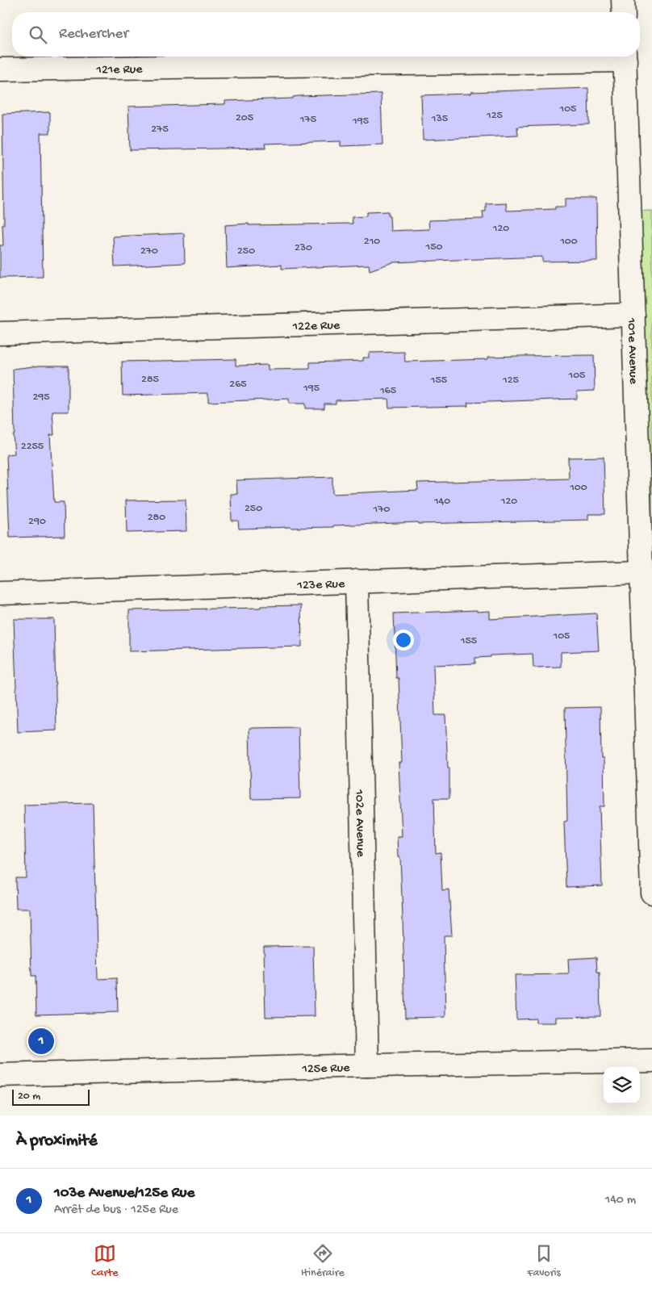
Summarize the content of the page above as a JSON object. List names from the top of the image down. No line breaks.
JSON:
{"streets":{"street":["121e Rue","122e Rue","101e Avenue","123e Rue","102e Avenue","125e Rue"]},"crossings":[["122e Rue","101e Avenue"],["101e Avenue","123e Rue"],["123e Rue","102e Avenue"],["102e Avenue","125e Rue"]],"house_numbers":["105","125","205","135","175","195","275","120","210","100","150","230","270","250","105","285","155","125","265","195","165","295","2255","100","140","120","250","170","280","290","105","155"],"scale_bar":"20 m","page":{"search":"Rechercher","pins":"1","scale":"20 m","heading":"À proximité","list":[{"mark":"1","name":"103e Avenue/125e Rue","note":"Arrêt de bus · 125e Rue","value":"140 m"}],"nav":["Carte","Itinéraire","Favoris"]}}
